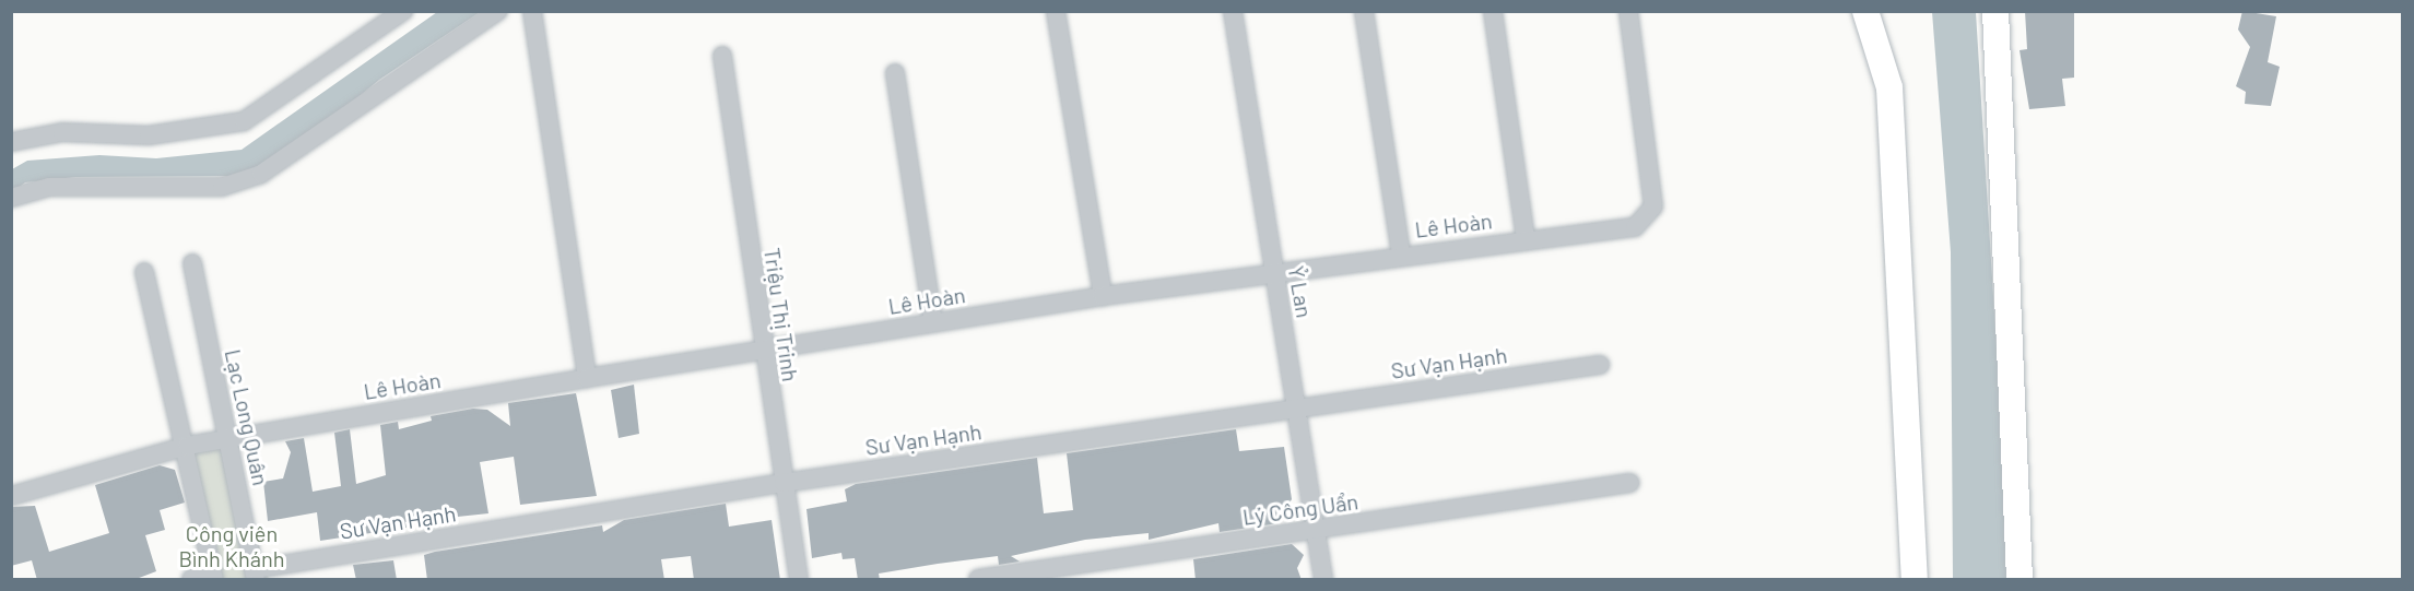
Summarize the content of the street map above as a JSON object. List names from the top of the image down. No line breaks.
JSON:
{"streets":{"street":["Lê Hoàn","Ỷ Lan","Triệu Thị Trinh","Sư Vạn Hạnh","Lạc Long Quân","Lý Công Uẩn"]},"crossings":[["Lê Hoàn","Ỷ Lan"],["Lê Hoàn","Triệu Thị Trinh"],["Lê Hoàn","Lạc Long Quân"],["Ỷ Lan","Sư Vạn Hạnh"],["Ỷ Lan","Lý Công Uẩn"],["Triệu Thị Trinh","Sư Vạn Hạnh"],["Sư Vạn Hạnh","Lạc Long Quân"]],"parks":["Công viên Bình Khánh"]}
